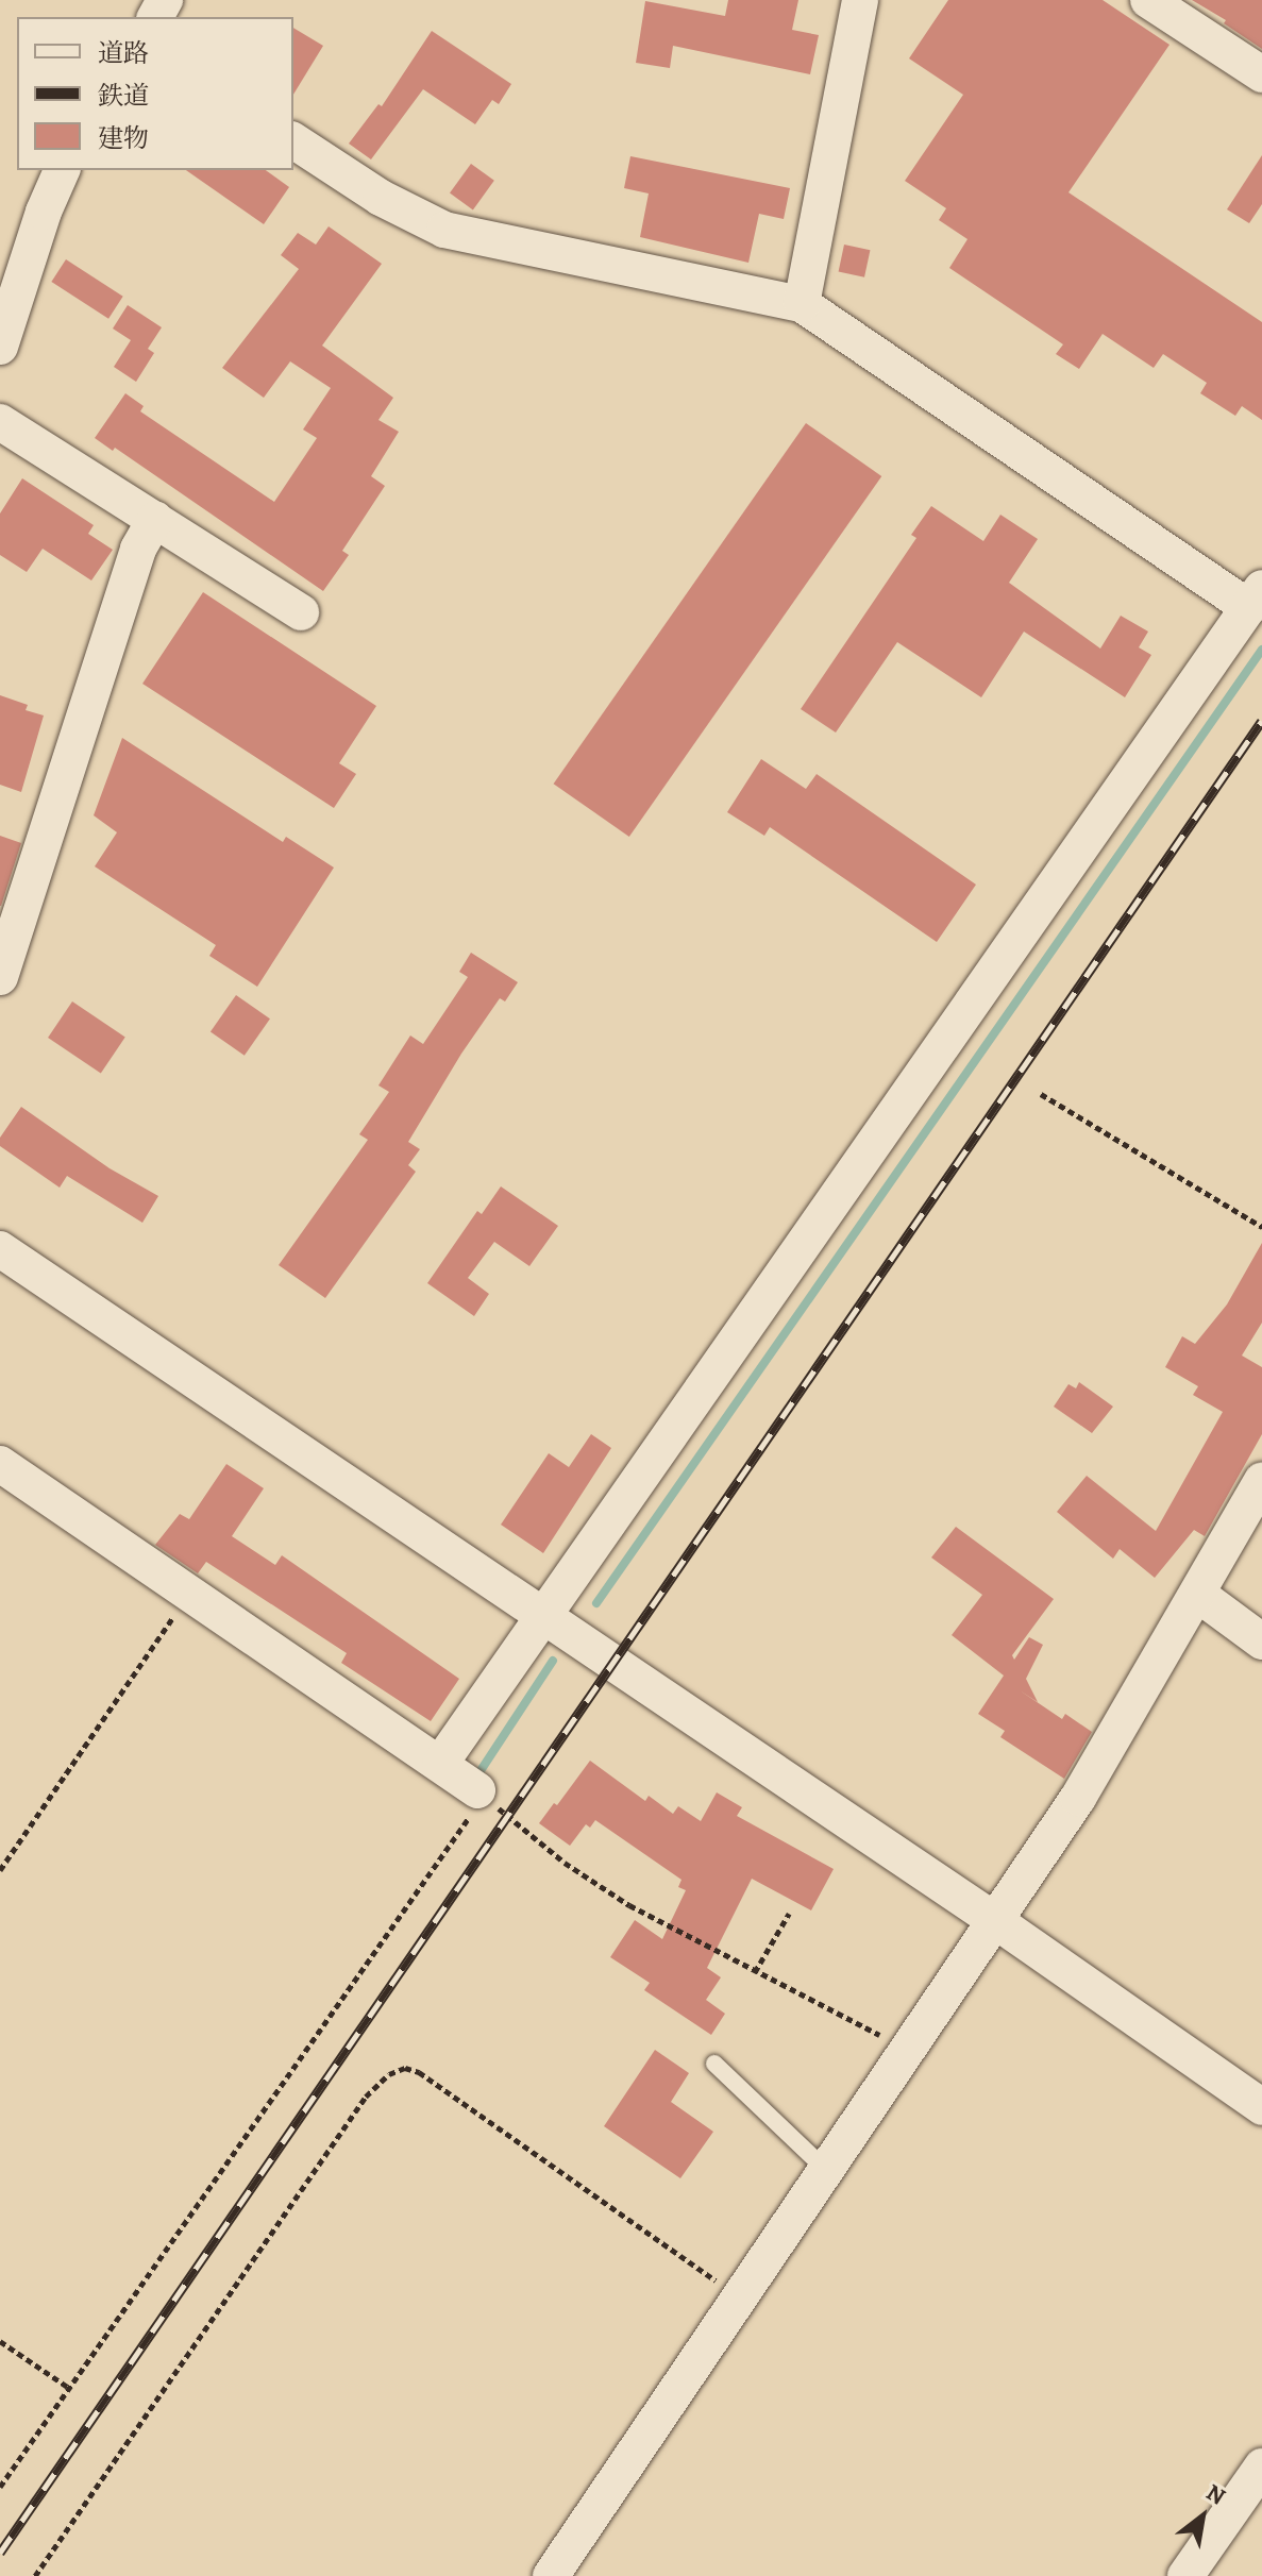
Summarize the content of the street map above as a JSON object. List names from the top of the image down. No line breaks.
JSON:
{"legend":["道路","鉄道","建物"],"north":"top right"}
